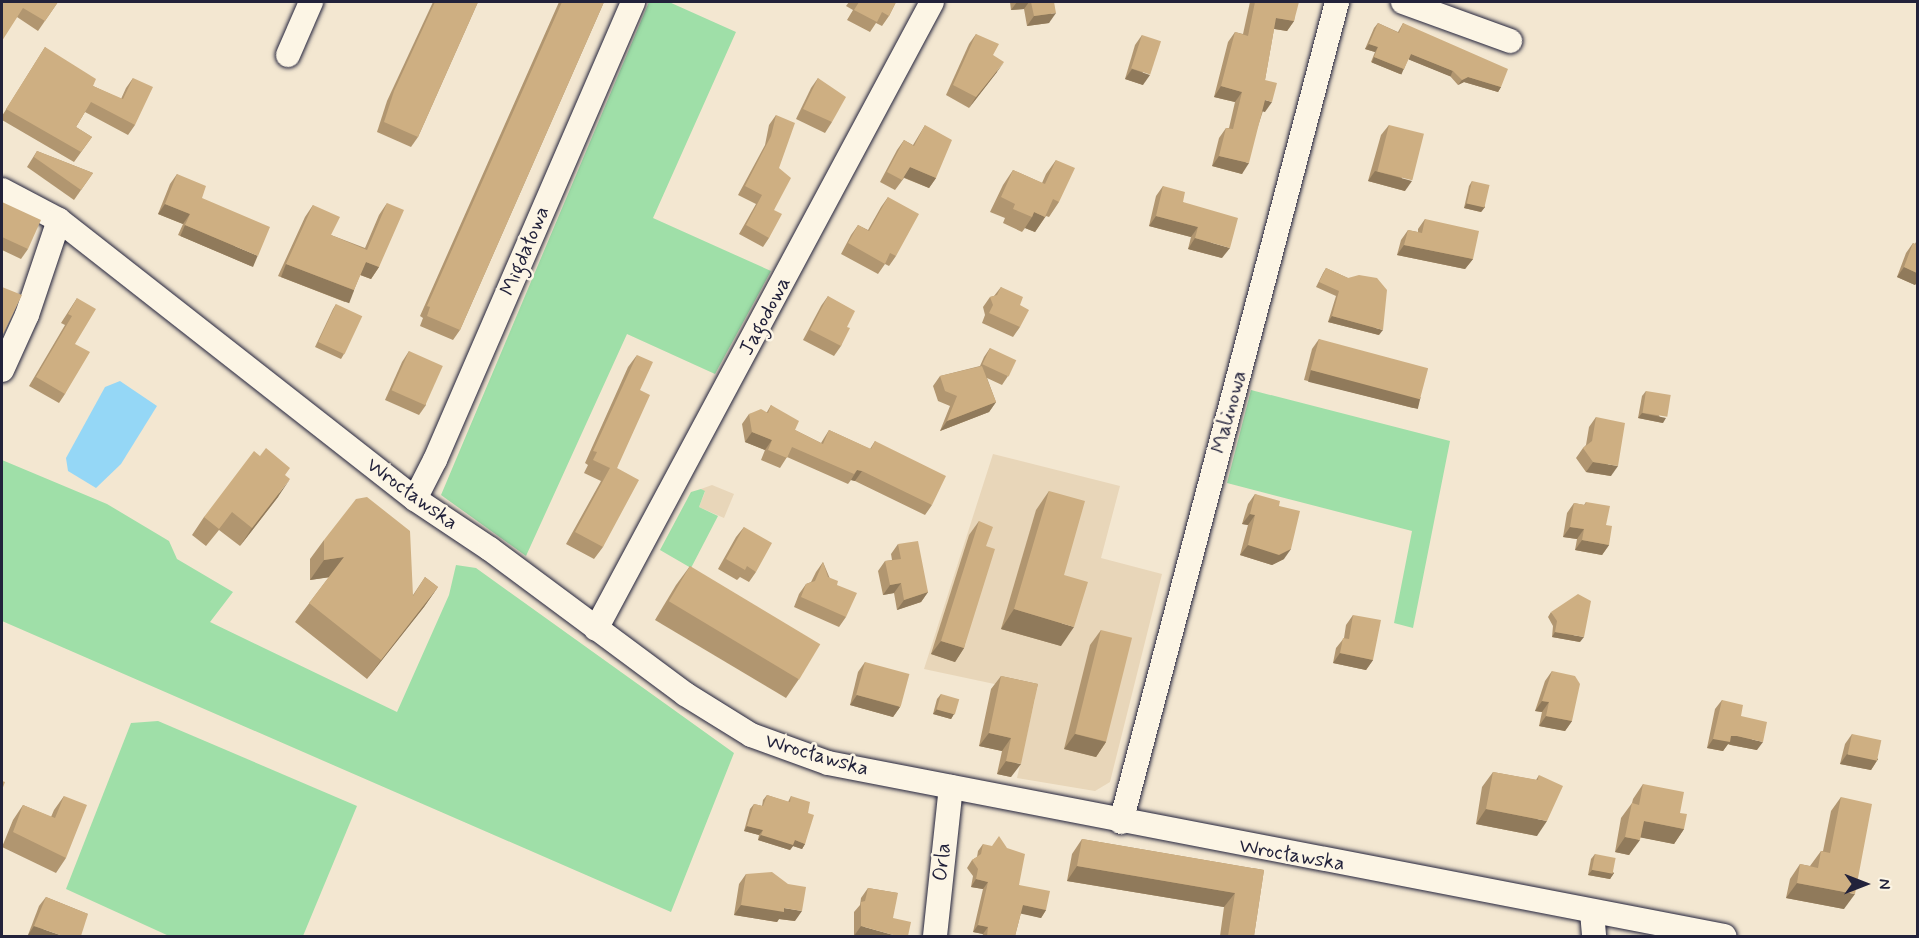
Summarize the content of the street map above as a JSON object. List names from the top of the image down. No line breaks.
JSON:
{"streets":{"street":["Migdałowa","Jagodowa","Malinowa","Wrocławska","Orla"]},"crossings":[["Migdałowa","Wrocławska"],["Jagodowa","Wrocławska"],["Malinowa","Wrocławska"],["Wrocławska","Orla"]],"north":"right"}
